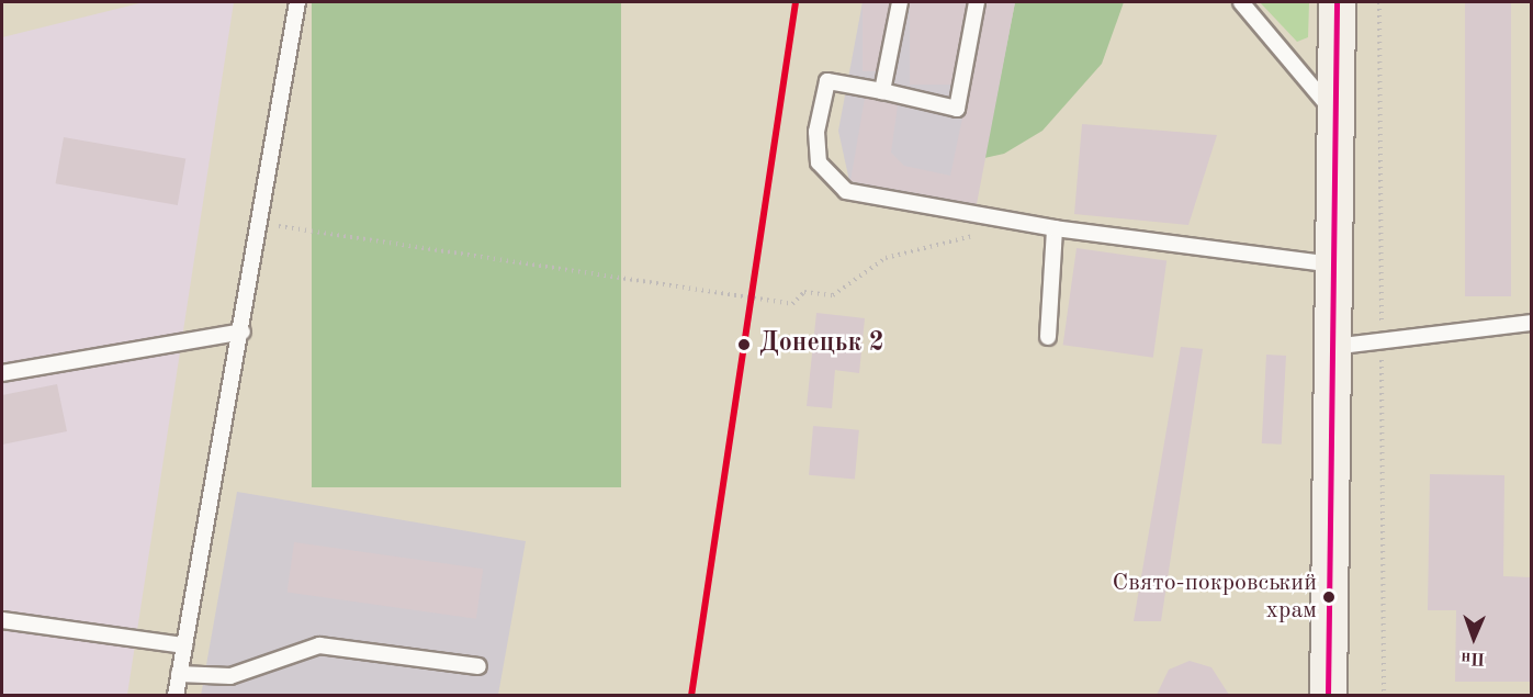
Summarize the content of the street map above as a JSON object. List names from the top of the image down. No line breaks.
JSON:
{"places":["Донецьк 2","Свято-покровський храм"],"north":"bottom"}
